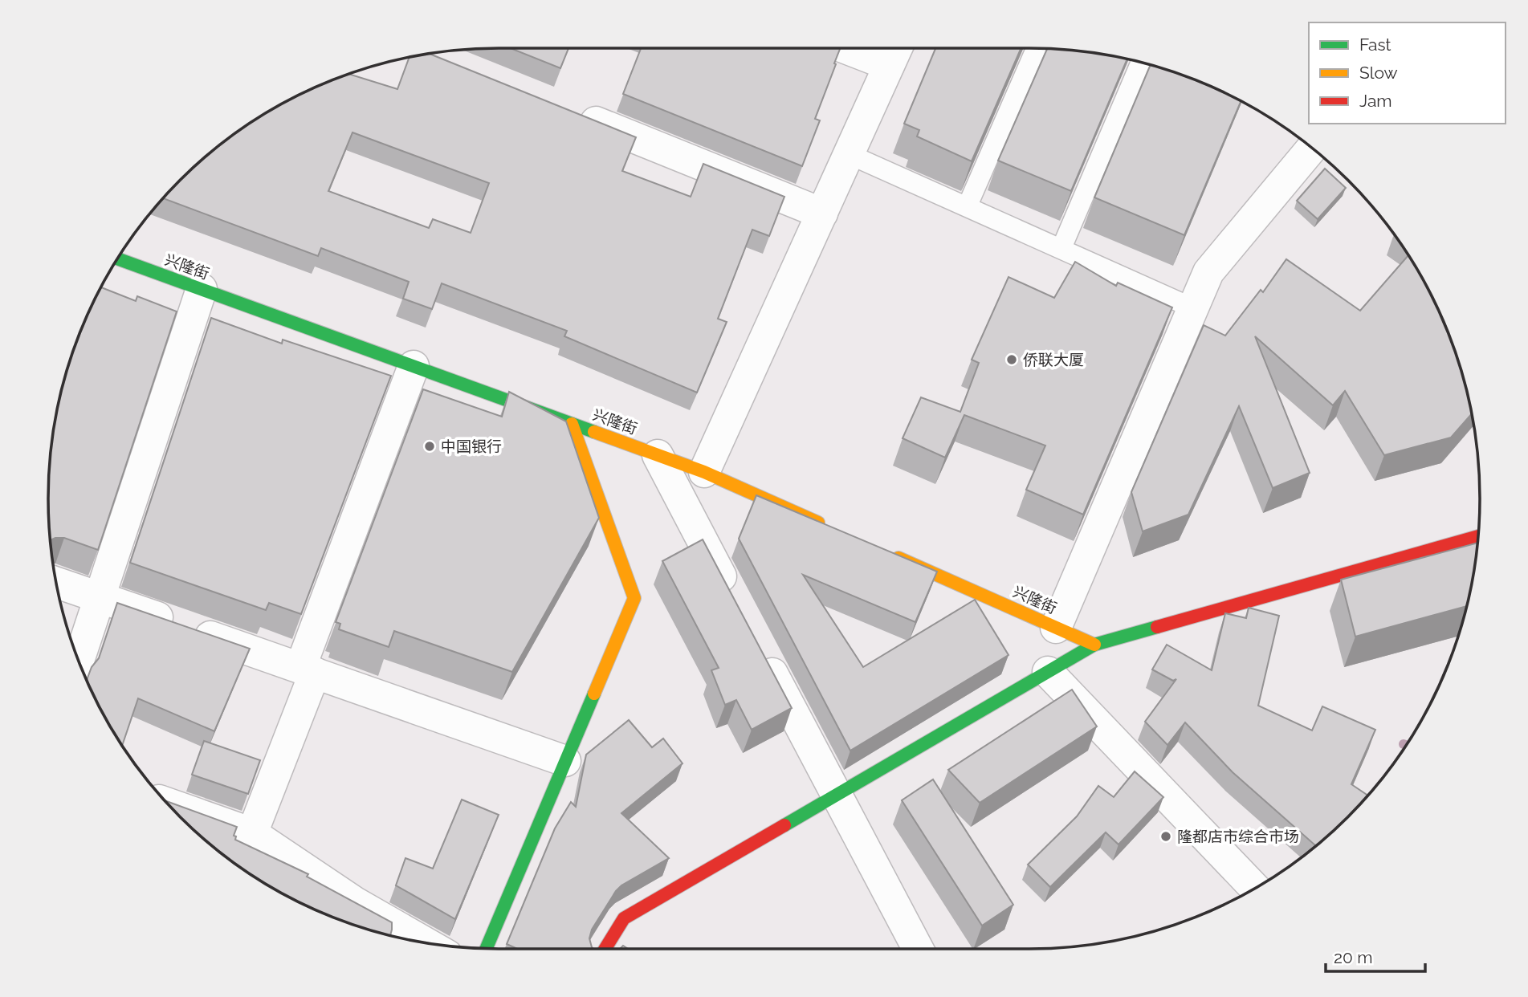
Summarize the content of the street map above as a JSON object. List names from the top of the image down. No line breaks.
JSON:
{"streets":{"street":["兴隆街"]},"places":["侨联大厦","中国银行","隆都店市综合市场"],"legend":["Fast","Slow","Jam"],"scale_bar":"20 m"}
